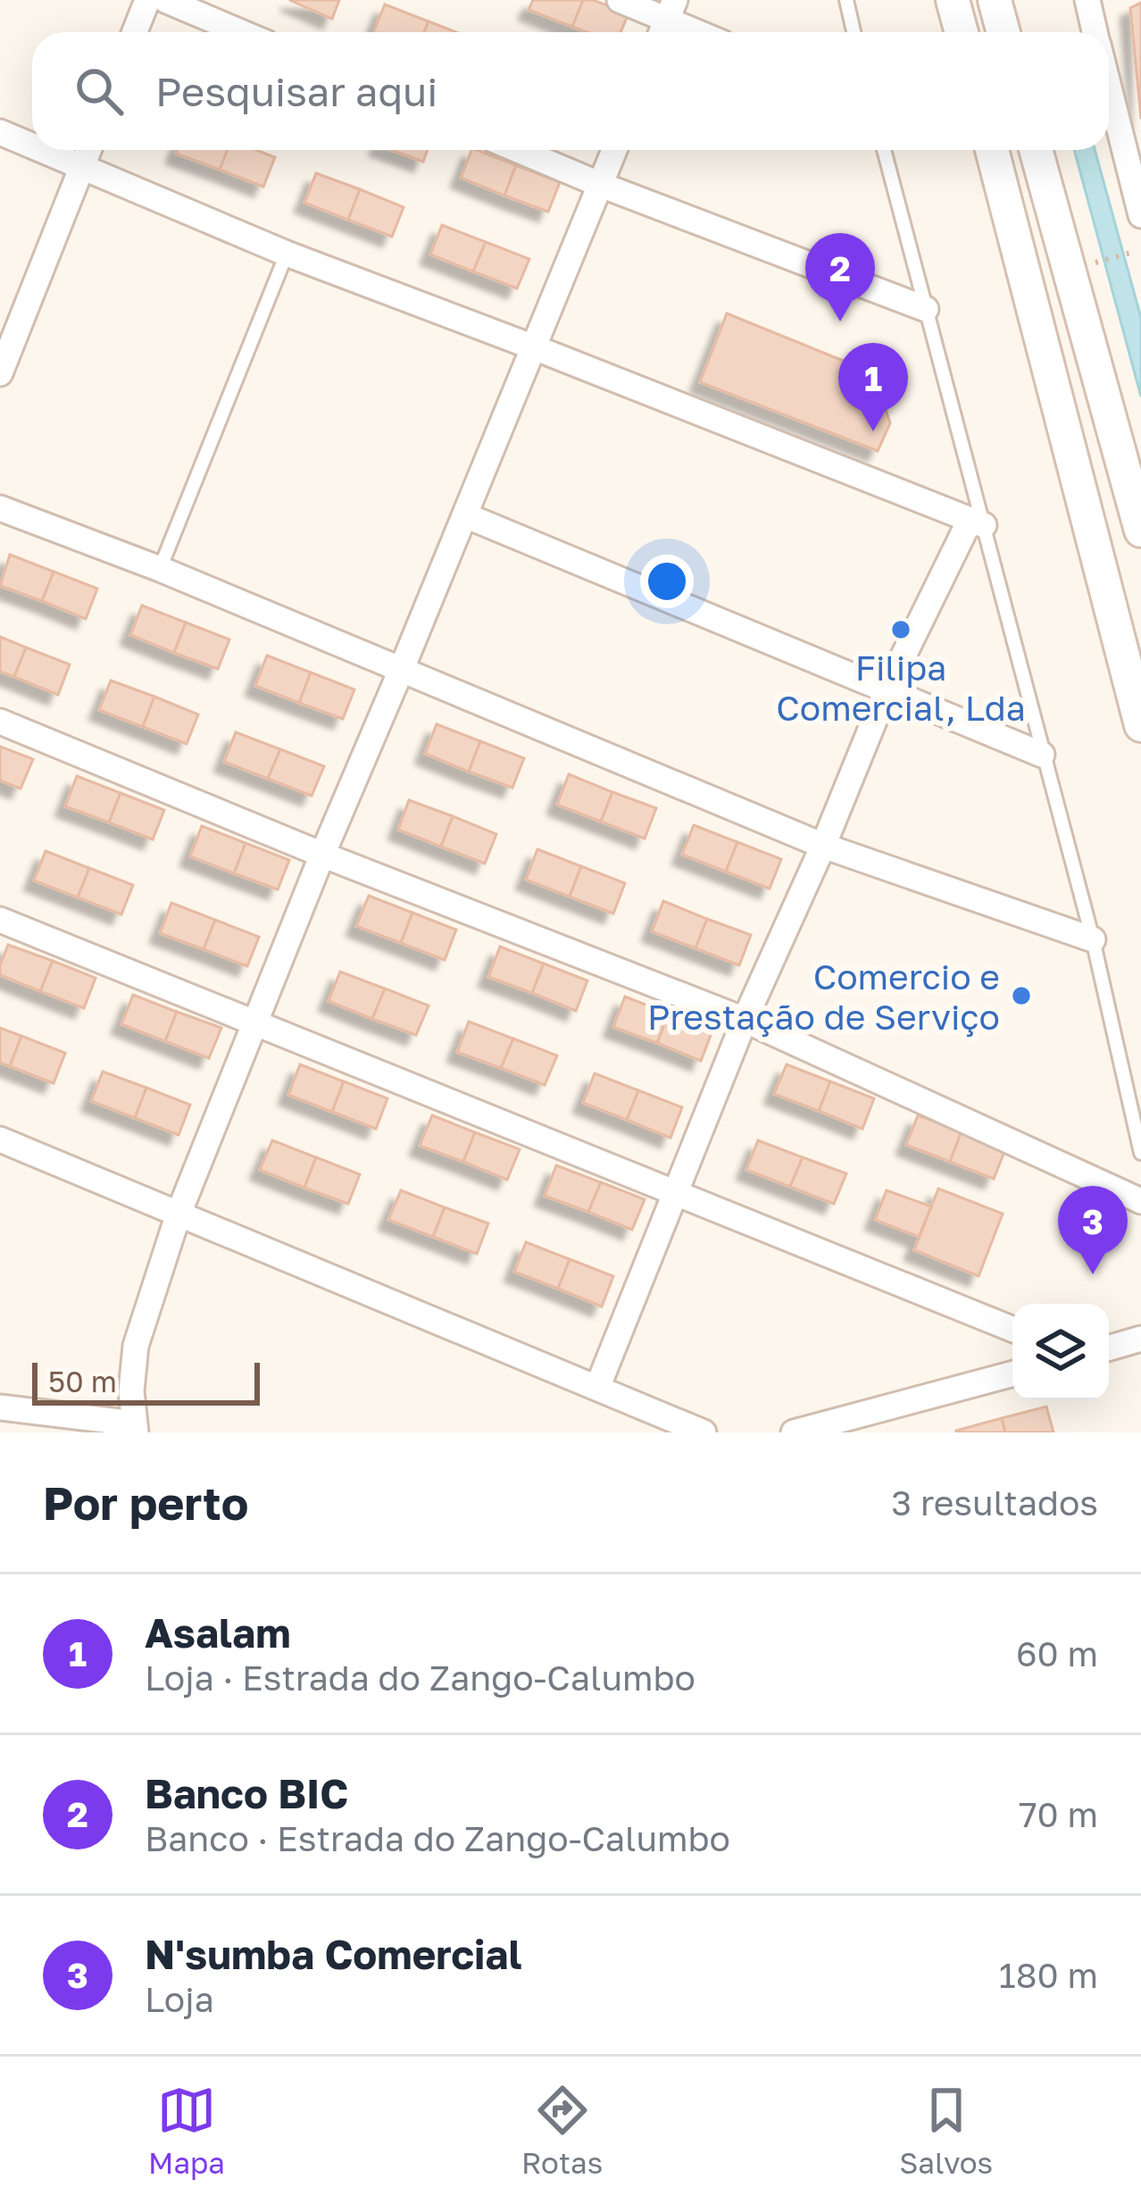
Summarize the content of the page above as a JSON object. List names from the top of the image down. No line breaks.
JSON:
{"places":["Filipa Comercial, Lda","Comercio e Prestação de Serviço"],"scale_bar":"50 m","page":{"search":"Pesquisar aqui","pins":["2","1","3"],"scale":"50 m","heading":["Por perto","3 resultados"],"list":[{"mark":"1","name":"Asalam","note":"Loja · Estrada do Zango-Calumbo","value":"60 m"},{"mark":"2","name":"Banco BIC","note":"Banco · Estrada do Zango-Calumbo","value":"70 m"},{"mark":"3","name":"N'sumba Comercial","note":"Loja","value":"180 m"}],"nav":["Mapa","Rotas","Salvos"]}}
